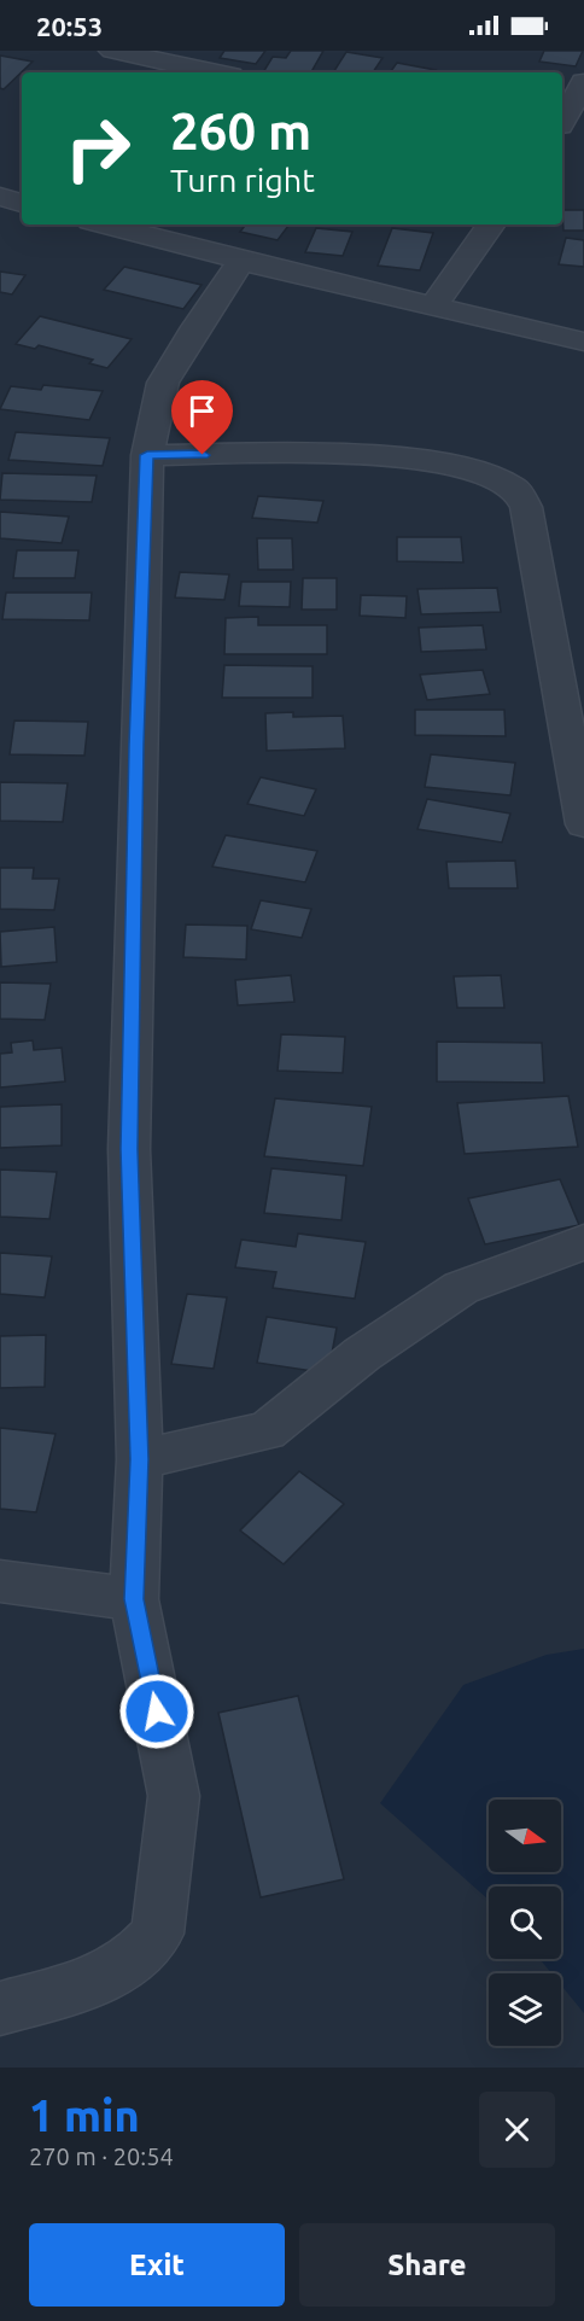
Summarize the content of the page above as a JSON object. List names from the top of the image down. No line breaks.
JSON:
{"north":"right","page":{"status":"20:53","turn":["260 m","Turn right"],"heading":["1 min","270 m · 20:54"],"buttons":["Exit","Share"]}}
